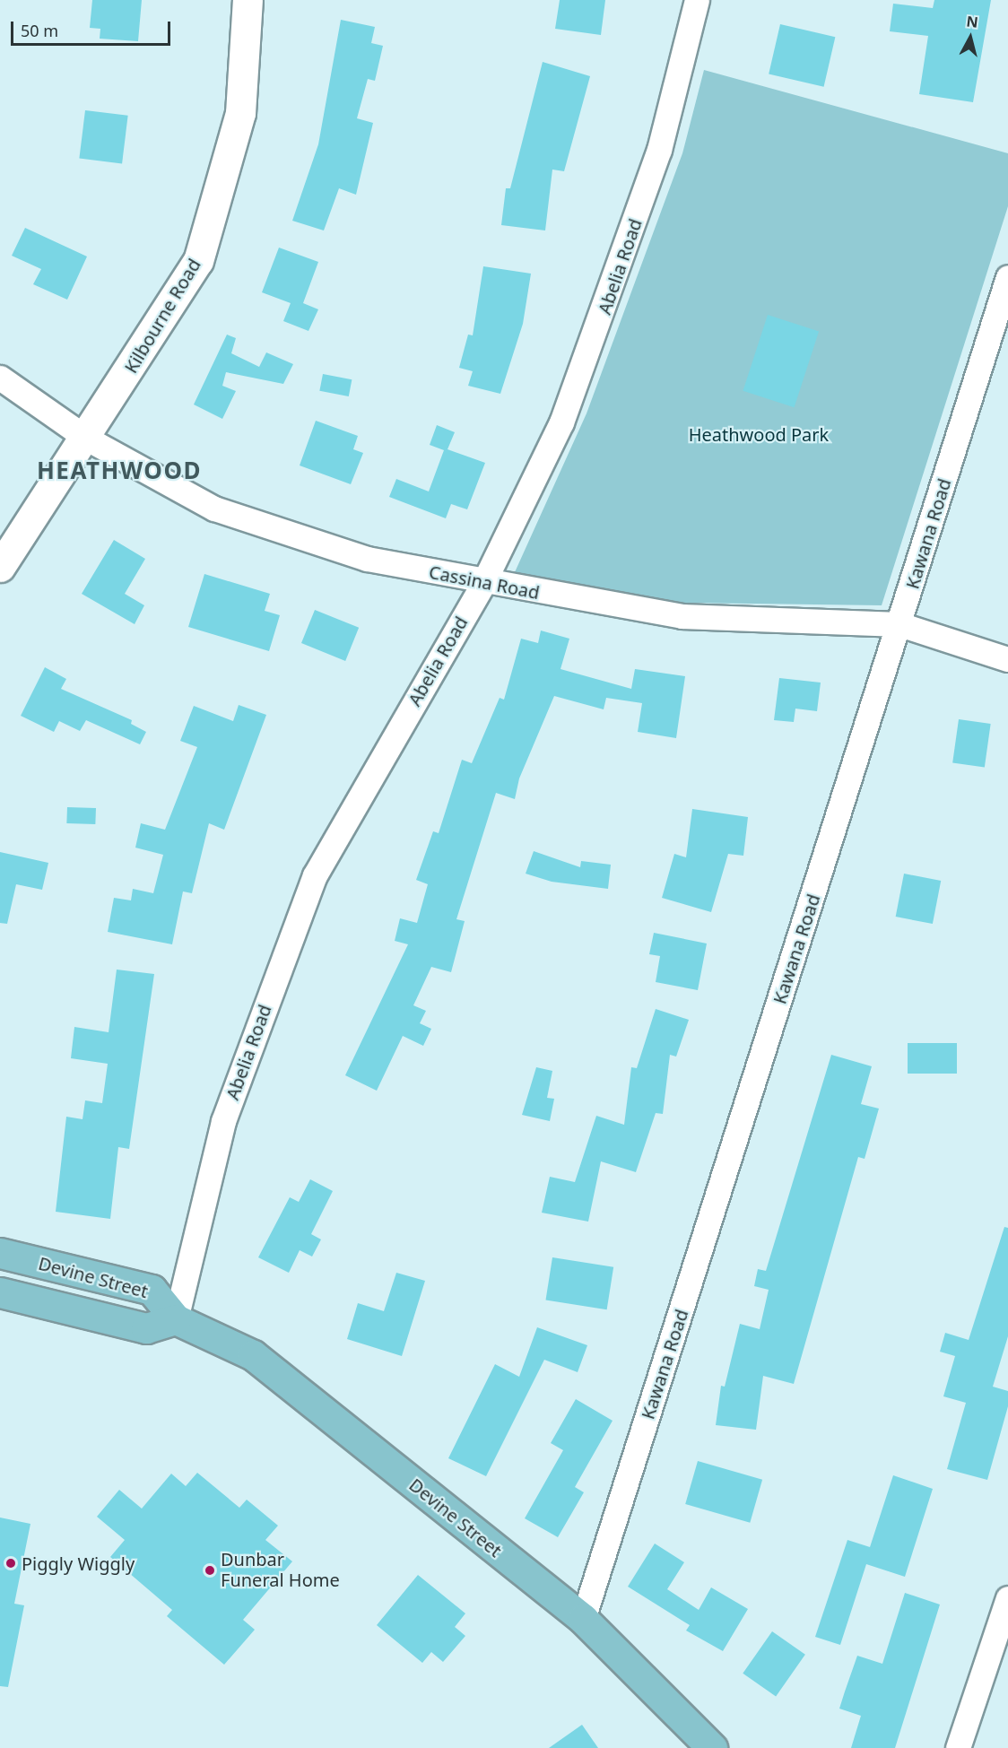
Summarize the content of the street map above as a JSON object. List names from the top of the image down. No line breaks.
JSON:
{"streets":{"main road":["Devine Street"],"street":["Abelia Road","Kilbourne Road","Kawana Road","Cassina Road"]},"crossings":[["Abelia Road","Cassina Road"],["Abelia Road","Devine Street"],["Kilbourne Road","Cassina Road"],["Kawana Road","Cassina Road"],["Kawana Road","Devine Street"]],"districts":["HEATHWOOD"],"parks":["Heathwood Park"],"places":["Piggly Wiggly","Dunbar Funeral Home"],"scale_bar":"50 m","north":"top"}
